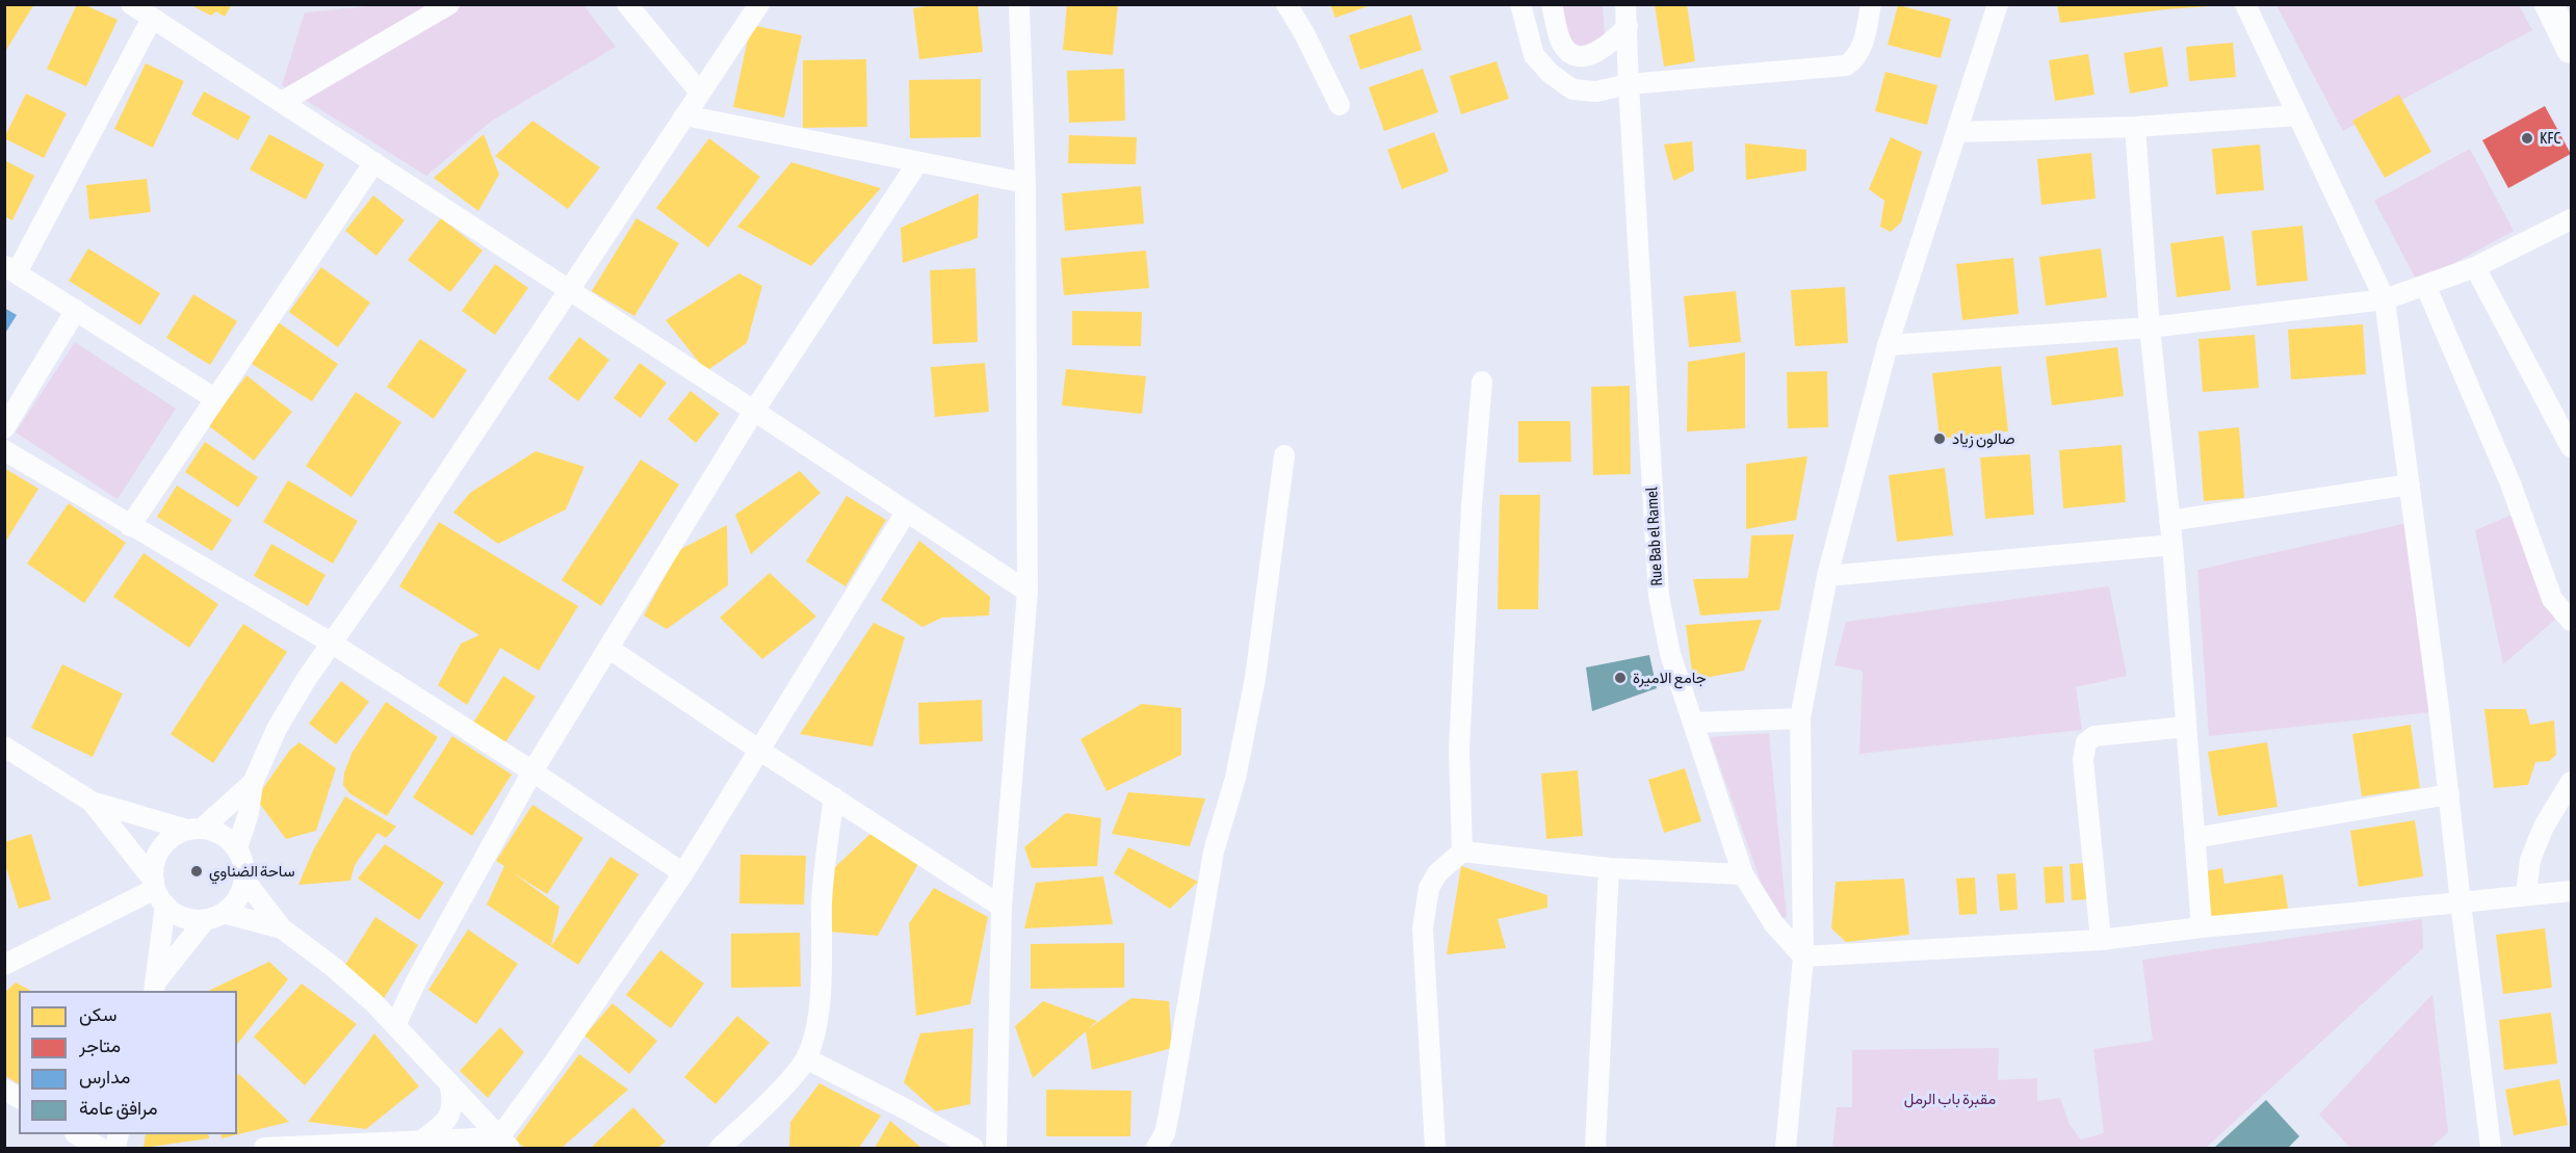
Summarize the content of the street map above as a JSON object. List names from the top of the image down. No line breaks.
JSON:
{"streets":{"street":["Rue Bab el Ramel"]},"parks":["مقبرة باب الرمل"],"places":["KFC","صالون زياد","جامع الاميرة","ساحة الضناوي"],"legend":["سكن","متاجر","مدارس","مرافق عامة"]}
